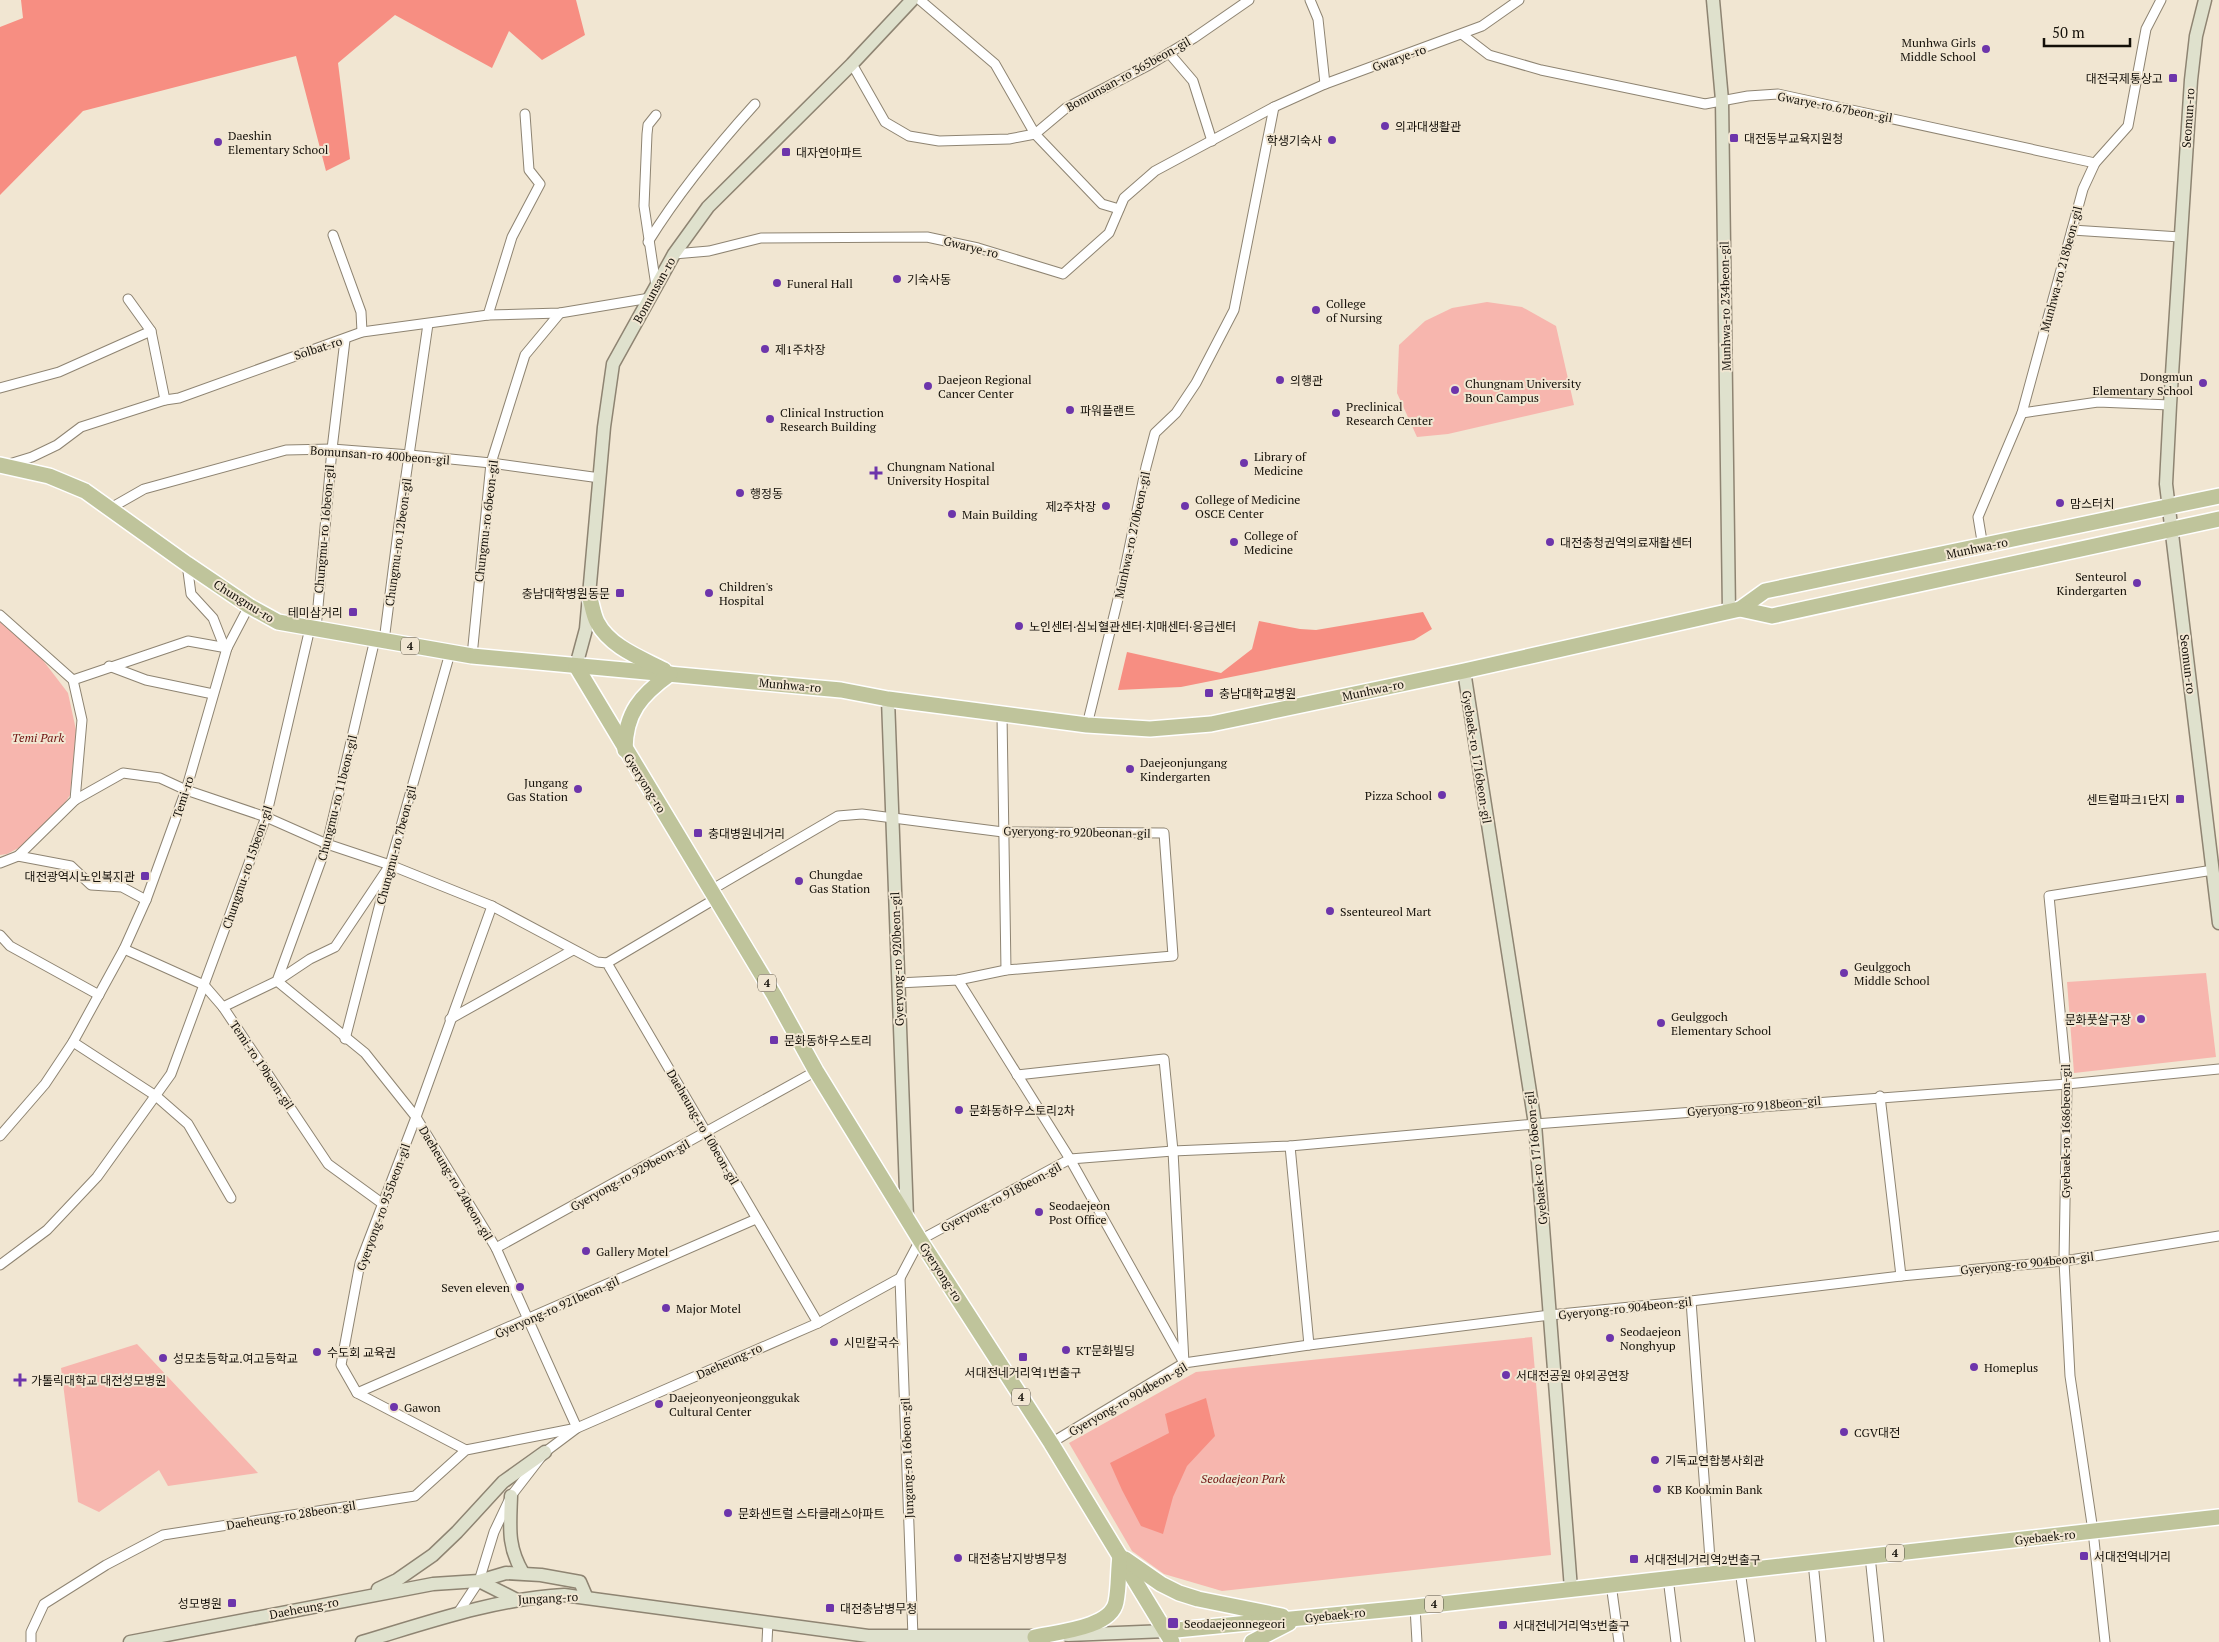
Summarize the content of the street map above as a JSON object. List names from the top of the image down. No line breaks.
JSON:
{"streets":{"main road":["Seomun-ro","Bomunsan-ro","Munhwa-ro 234beon-gil","Munhwa-ro","Chungmu-ro","4","Gyebaek-ro 1716beon-gil","Gyeryong-ro","Gyeryong-ro 920beon-gil","Daeheung-ro","Gyebaek-ro","Jungang-ro"],"street":["Gwarye-ro","Bomunsan-ro 365beon-gil","Gwarye-ro 67beon-gil","Munhwa-ro 218beon-gil","Solbat-ro","Bomunsan-ro 400beon-gil","Chungmu-ro 6beon-gil","Chungmu-ro 16beon-gil","Munhwa-ro 270beon-gil","Chungmu-ro 12beon-gil","Temi-ro","Chungmu-ro 11beon-gil","Gyeryong-ro 920beonan-gil","Chungmu-ro 7beon-gil","Chungmu-ro 15beon-gil","Temi-ro 19beon-gil","Gyeryong-ro 918beon-gil","Daeheung-ro 10beon-gil","Gyebaek-ro 1686beon-gil","Gyeryong-ro 929beon-gil","Daeheung-ro 24beon-gil","Gyeryong-ro 955beon-gil","Gyeryong-ro 904beon-gil","Gyeryong-ro 921beon-gil","Jungang-ro 16beon-gil","Daeheung-ro 28beon-gil"]},"crossings":[["Gwarye-ro","Gwarye-ro 67beon-gil"],["Gwarye-ro","Bomunsan-ro"],["Gwarye-ro","Munhwa-ro 270beon-gil"],["Bomunsan-ro 365beon-gil","Bomunsan-ro"],["Gwarye-ro 67beon-gil","Munhwa-ro 218beon-gil"],["Gwarye-ro 67beon-gil","Munhwa-ro 234beon-gil"],["Seomun-ro","Munhwa-ro"],["Seomun-ro","Gyebaek-ro 1686beon-gil"],["Munhwa-ro 218beon-gil","Munhwa-ro"],["Bomunsan-ro","Solbat-ro"],["Bomunsan-ro","Bomunsan-ro 400beon-gil"],["Bomunsan-ro","Munhwa-ro"],["Bomunsan-ro","Chungmu-ro"],["Bomunsan-ro","Gyeryong-ro"],["Munhwa-ro 234beon-gil","Munhwa-ro"],["Solbat-ro","Chungmu-ro 6beon-gil"],["Solbat-ro","Chungmu-ro 16beon-gil"],["Solbat-ro","Chungmu-ro 12beon-gil"],["Solbat-ro","Chungmu-ro"],["Bomunsan-ro 400beon-gil","Chungmu-ro 6beon-gil"],["Bomunsan-ro 400beon-gil","Chungmu-ro 16beon-gil"],["Bomunsan-ro 400beon-gil","Chungmu-ro 12beon-gil"],["Bomunsan-ro 400beon-gil","Chungmu-ro"],["Chungmu-ro 6beon-gil","Chungmu-ro"],["Chungmu-ro 16beon-gil","Chungmu-ro"],["Chungmu-ro 16beon-gil","Chungmu-ro 15beon-gil"],["Munhwa-ro 270beon-gil","Munhwa-ro"],["Chungmu-ro 12beon-gil","Chungmu-ro"],["Chungmu-ro 12beon-gil","Chungmu-ro 11beon-gil"],["Munhwa-ro","Chungmu-ro"],["Munhwa-ro","Gyebaek-ro 1716beon-gil"],["Munhwa-ro","Gyeryong-ro"],["Munhwa-ro","Gyeryong-ro 920beon-gil"],["Chungmu-ro","Gyeryong-ro"],["Chungmu-ro","Temi-ro"],["Chungmu-ro","Chungmu-ro 11beon-gil"],["Chungmu-ro","Chungmu-ro 7beon-gil"],["Chungmu-ro","Chungmu-ro 15beon-gil"],["Gyebaek-ro 1716beon-gil","Gyeryong-ro 918beon-gil"],["Gyebaek-ro 1716beon-gil","Gyeryong-ro 904beon-gil"],["Gyebaek-ro 1716beon-gil","Gyebaek-ro"],["Gyeryong-ro","Gyeryong-ro 920beonan-gil"],["Gyeryong-ro","Gyeryong-ro 920beon-gil"],["Gyeryong-ro","Gyeryong-ro 918beon-gil"],["Gyeryong-ro","Gyeryong-ro 929beon-gil"],["Gyeryong-ro","Gyeryong-ro 904beon-gil"],["Gyeryong-ro","Gyebaek-ro"],["Gyeryong-ro","Jungang-ro"],["Temi-ro","Temi-ro 19beon-gil"],["Chungmu-ro 11beon-gil","Daeheung-ro 24beon-gil"],["Gyeryong-ro 920beonan-gil","Gyeryong-ro 920beon-gil"],["Chungmu-ro 7beon-gil","Daeheung-ro 24beon-gil"],["Chungmu-ro 15beon-gil","Temi-ro 19beon-gil"],["Temi-ro 19beon-gil","Gyeryong-ro 955beon-gil"],["Gyeryong-ro 918beon-gil","Gyebaek-ro 1686beon-gil"],["Daeheung-ro 10beon-gil","Gyeryong-ro 929beon-gil"],["Daeheung-ro 10beon-gil","Gyeryong-ro 921beon-gil"],["Daeheung-ro 10beon-gil","Daeheung-ro"],["Gyebaek-ro 1686beon-gil","Gyeryong-ro 904beon-gil"],["Gyebaek-ro 1686beon-gil","Gyebaek-ro"],["Gyeryong-ro 929beon-gil","Daeheung-ro 24beon-gil"],["Daeheung-ro 24beon-gil","Gyeryong-ro 955beon-gil"],["Daeheung-ro 24beon-gil","Gyeryong-ro 921beon-gil"],["Daeheung-ro 24beon-gil","Daeheung-ro"],["Gyeryong-ro 955beon-gil","Gyeryong-ro 921beon-gil"],["Gyeryong-ro 955beon-gil","Daeheung-ro 28beon-gil"],["Daeheung-ro","Jungang-ro 16beon-gil"],["Daeheung-ro","Jungang-ro"],["Jungang-ro 16beon-gil","Jungang-ro"],["Gyebaek-ro","Jungang-ro"]],"parks":["Temi Park","Seodaejeon Park"],"places":{"other":["Munhwa Girls Middle School","의과대생활관","학생기숙사","Daeshin Elementary School","기숙사동","Funeral Hall","College of Nursing","제1주차장","의행관","Dongmun Elementary School","Daejeon Regional Cancer Center","Chungnam University Boun Campus","파워플랜트","Preclinical Research Center","Clinical Instruction Research Building","Library of Medicine","행정동","맘스터치","제2주차장","College of Medicine OSCE Center","Main Building","College of Medicine","대전충청권역의료재활센터","Senteurol Kindergarten","Children's Hospital","노인센터·심뇌혈관센터·치매센터·응급센터","Daejeonjungang Kindergarten","Jungang Gas Station","Pizza School","Chungdae Gas Station","Ssenteureol Mart","Geulggoch Middle School","문화풋살구장","Geulggoch Elementary School","문화동하우스토리2차","Seodaejeon Post Office","Gallery Motel","Seven eleven","Major Motel","Seodaejeon Nonghyup","시민칼국수","KT문화빌딩","수도회 교육권","성모초등학교.여고등학교","Homeplus","서대전공원 야외공연장","Daejeonyeonjeonggukak Cultural Center","Gawon","CGV대전","기독교연합봉사회관","KB Kookmin Bank","문화센트럴 스타클래스아파트","대전충남지방병무청"],"transit":["대전국제통상고","대전동부교육지원청","대자연아파트","충남대학병원동문","테미삼거리","충남대학교병원","센트럴파크1단지","충대병원네거리","대전광역시노인복지관","문화동하우스토리","서대전네거리역1번출구","서대전역네거리","서대전네거리역2번출구","성모병원","대전충남병무청","Seodaejeonnegeori","서대전네거리역3번출구"],"health":["Chungnam National University Hospital","가톨릭대학교 대전성모병원"]},"scale_bar":"50 m"}
